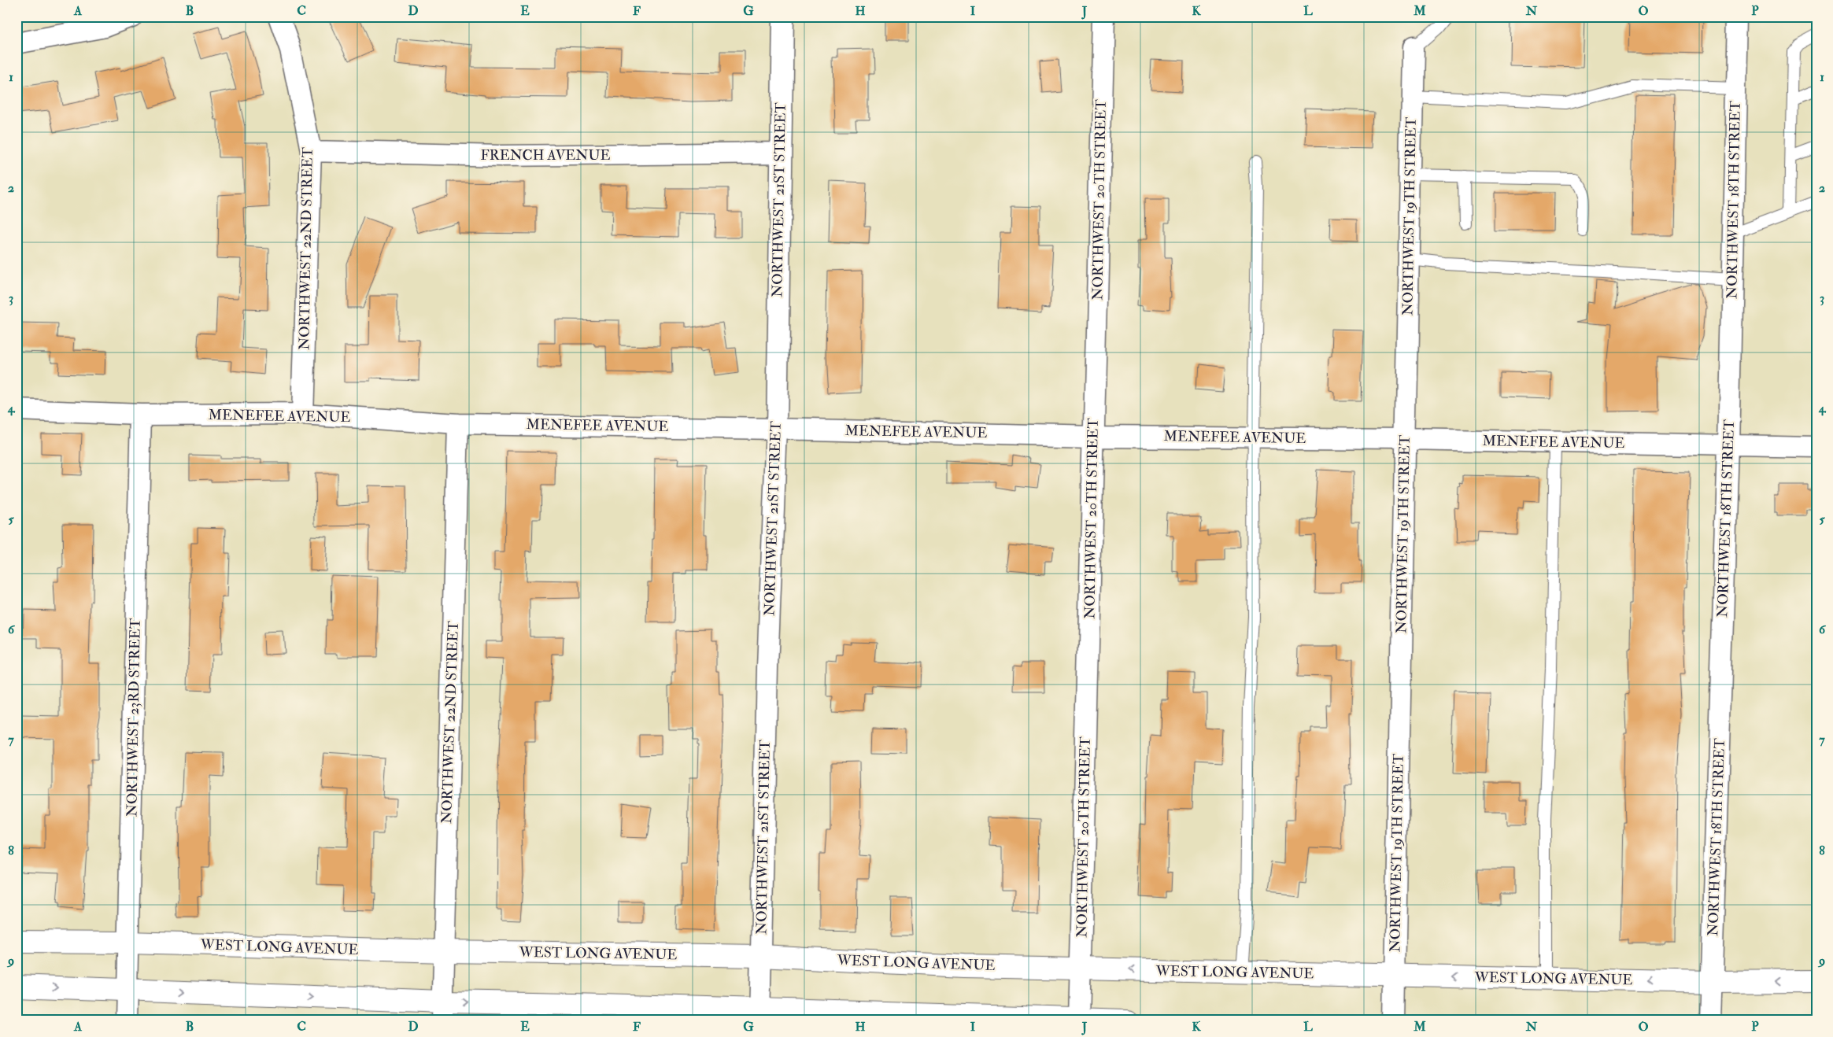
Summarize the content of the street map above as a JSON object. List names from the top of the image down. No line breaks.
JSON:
{"streets":{"main road":["WEST LONG AVENUE"],"street":["FRENCH AVENUE","NORTHWEST 21ST STREET","NORTHWEST 20TH STREET","NORTHWEST 18TH STREET","NORTHWEST 19TH STREET","NORTHWEST 22ND STREET","MENEFEE AVENUE","NORTHWEST 23RD STREET"]},"crossings":[["FRENCH AVENUE","NORTHWEST 21ST STREET"],["FRENCH AVENUE","NORTHWEST 22ND STREET"],["NORTHWEST 21ST STREET","MENEFEE AVENUE"],["NORTHWEST 21ST STREET","WEST LONG AVENUE"],["NORTHWEST 20TH STREET","MENEFEE AVENUE"],["NORTHWEST 20TH STREET","WEST LONG AVENUE"],["NORTHWEST 18TH STREET","MENEFEE AVENUE"],["NORTHWEST 18TH STREET","WEST LONG AVENUE"],["NORTHWEST 19TH STREET","MENEFEE AVENUE"],["NORTHWEST 19TH STREET","WEST LONG AVENUE"],["NORTHWEST 22ND STREET","MENEFEE AVENUE"],["NORTHWEST 22ND STREET","WEST LONG AVENUE"],["MENEFEE AVENUE","NORTHWEST 23RD STREET"],["NORTHWEST 23RD STREET","WEST LONG AVENUE"]],"grid":{"columns":["A","B","C","D","E","F","G","H","I","J","K","L","M","N","O","P"],"rows":["1","2","3","4","5","6","7","8","9"]}}
